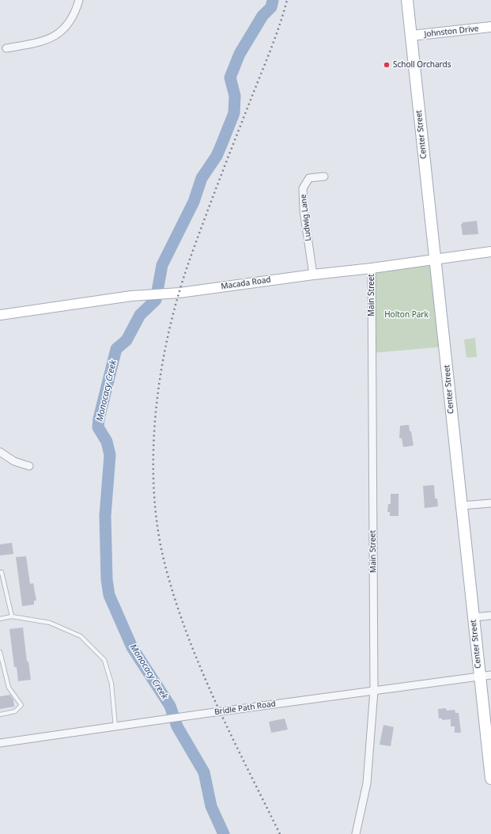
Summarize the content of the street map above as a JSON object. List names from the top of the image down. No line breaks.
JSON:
{"streets":{"main road":["Center Street"],"street":["Johnston Drive","Ludwig Lane","Macada Road","Main Street","Bridle Path Road"]},"crossings":[["Johnston Drive","Center Street"],["Center Street","Macada Road"],["Center Street","Bridle Path Road"],["Ludwig Lane","Macada Road"],["Macada Road","Main Street"],["Main Street","Bridle Path Road"]],"water":["Monocacy Creek"],"parks":["Holton Park"],"places":["Scholl Orchards"]}
